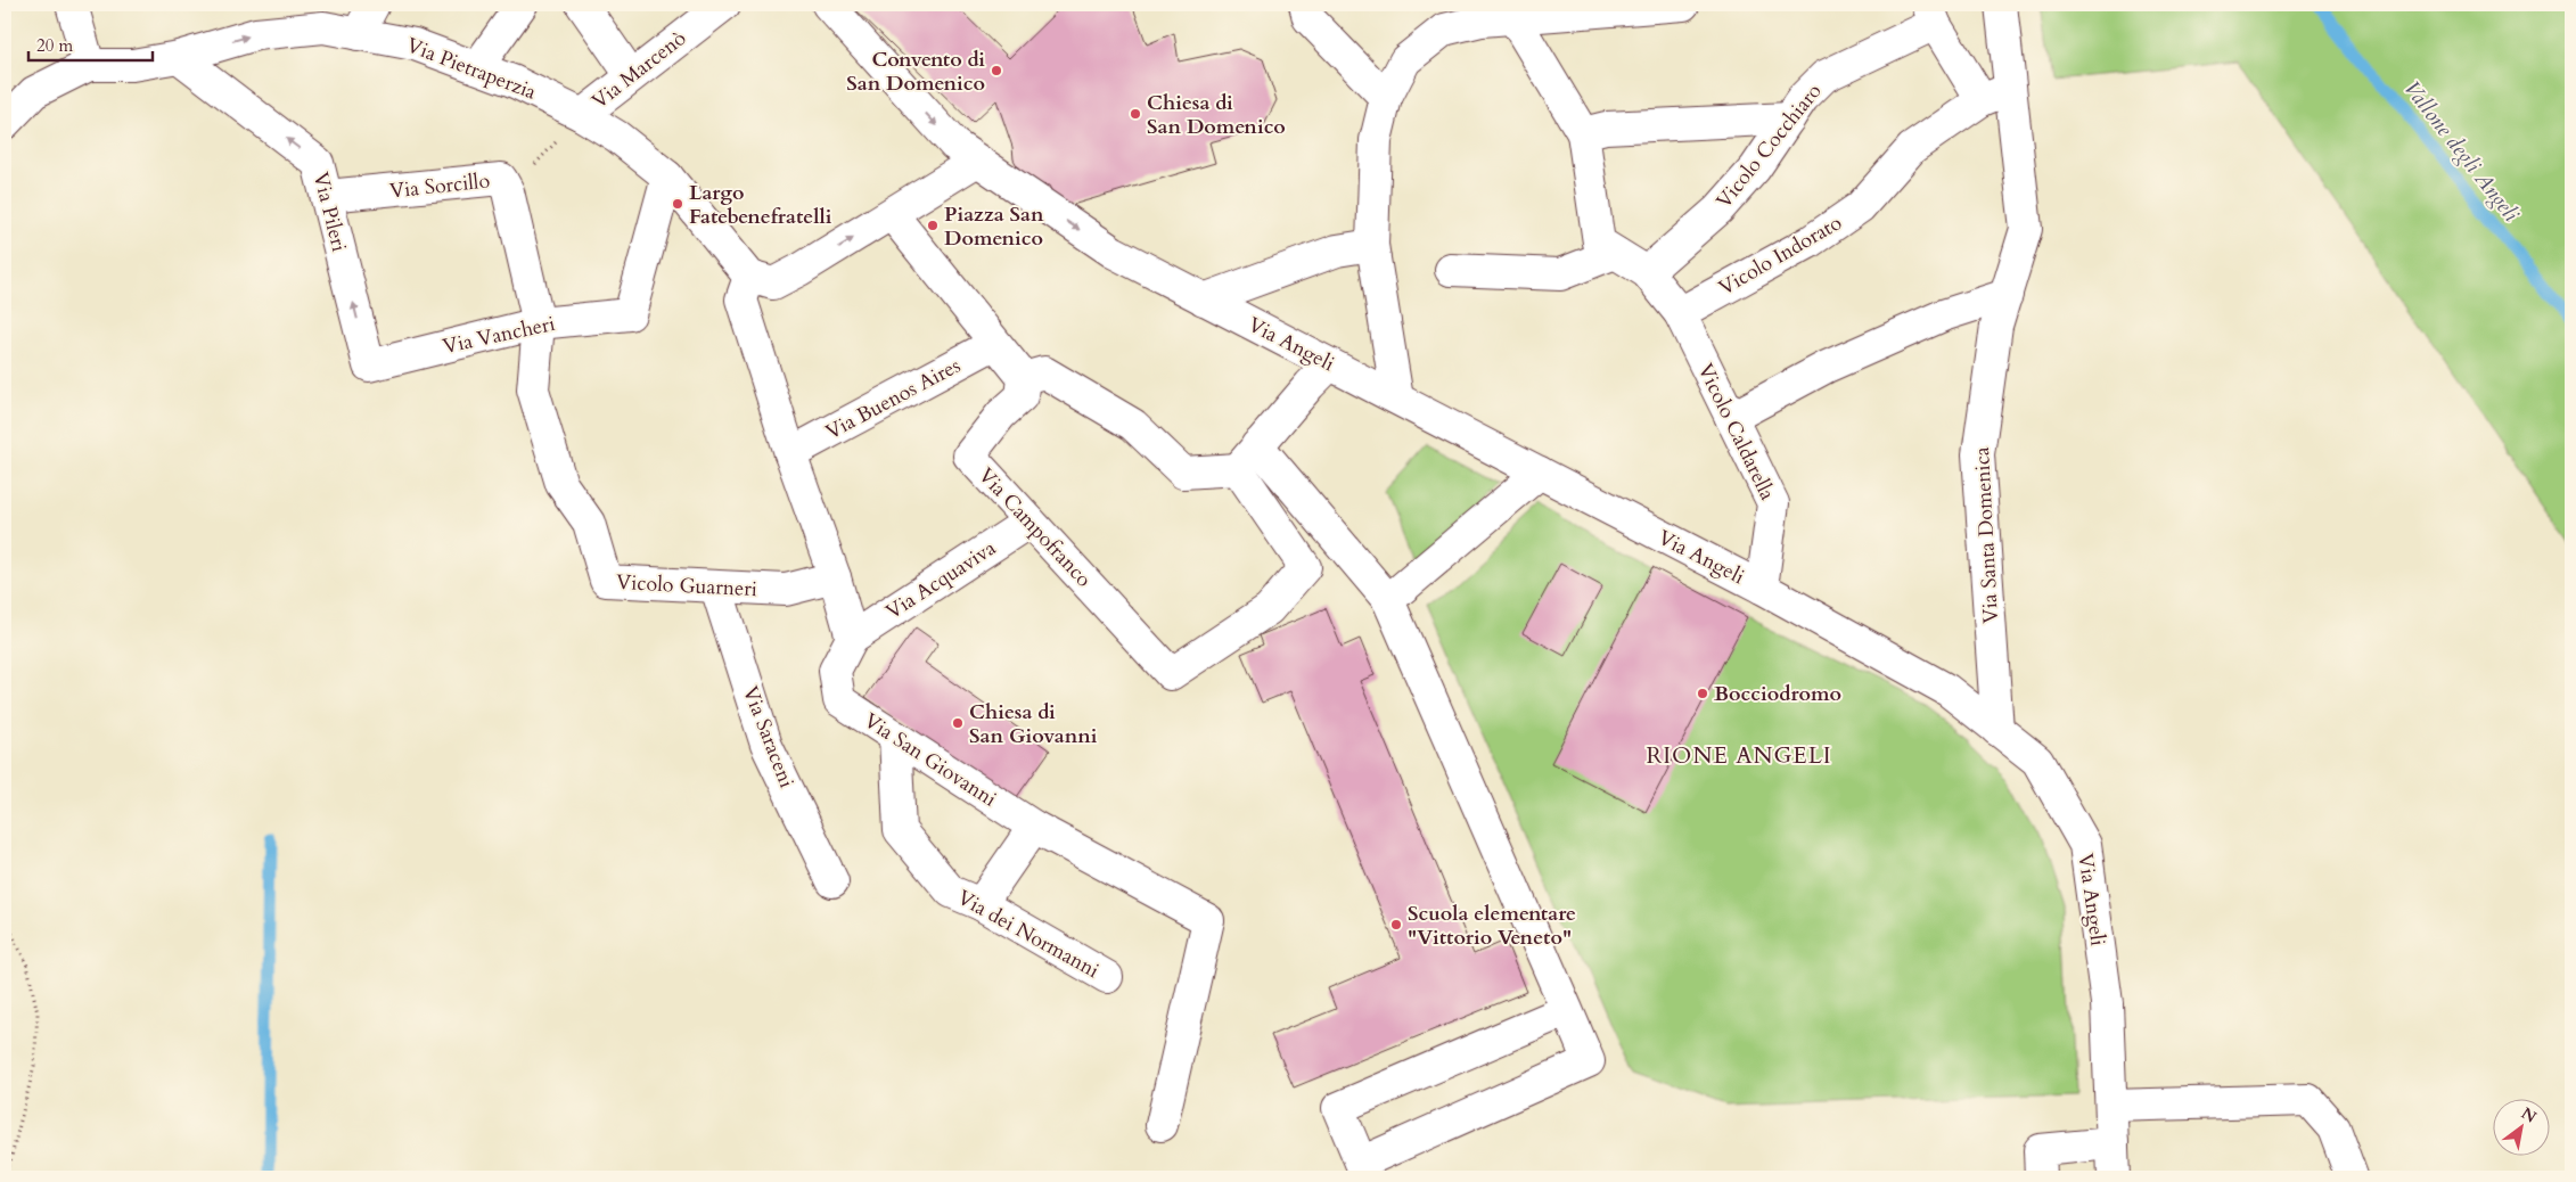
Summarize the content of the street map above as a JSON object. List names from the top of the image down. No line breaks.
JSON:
{"streets":{"street":["Via Pietraperzia","Via Marcenò","Vicolo Cocchiaro","Via Sorcillo","Via Pileri","Vicolo Indorato","Via Vancheri","Via Angeli","Via Buenos Aires","Vicolo Caldarella","Via Campofranco","Via Santa Domenica","Via Acquaviva","Vicolo Guarneri","Via Saraceni","Via San Giovanni","Via dei Normanni"]},"crossings":[["Via Pietraperzia","Via Marcenò"],["Via Pietraperzia","Via Sorcillo"],["Via Pietraperzia","Via Pileri"],["Via Pietraperzia","Via Vancheri"],["Via Marcenò","Via Sorcillo"],["Vicolo Cocchiaro","Vicolo Caldarella"],["Via Sorcillo","Via Pileri"],["Via Pileri","Via Vancheri"],["Vicolo Indorato","Vicolo Caldarella"],["Vicolo Indorato","Via Santa Domenica"],["Via Vancheri","Vicolo Guarneri"],["Via Angeli","Vicolo Caldarella"],["Via Angeli","Via Santa Domenica"],["Via Campofranco","Via Acquaviva"],["Via Acquaviva","Via San Giovanni"],["Vicolo Guarneri","Via Saraceni"],["Via San Giovanni","Via dei Normanni"]],"districts":["RIONE ANGELI"],"water":["Vallone degli Angeli"],"places":["Convento di San Domenico","Chiesa di San Domenico","Largo Fatebenefratelli","Piazza San Domenico","Bocciodromo","Chiesa di San Giovanni","Scuola elementare \"Vittorio Veneto\""],"scale_bar":"20 m","north":"top right"}
